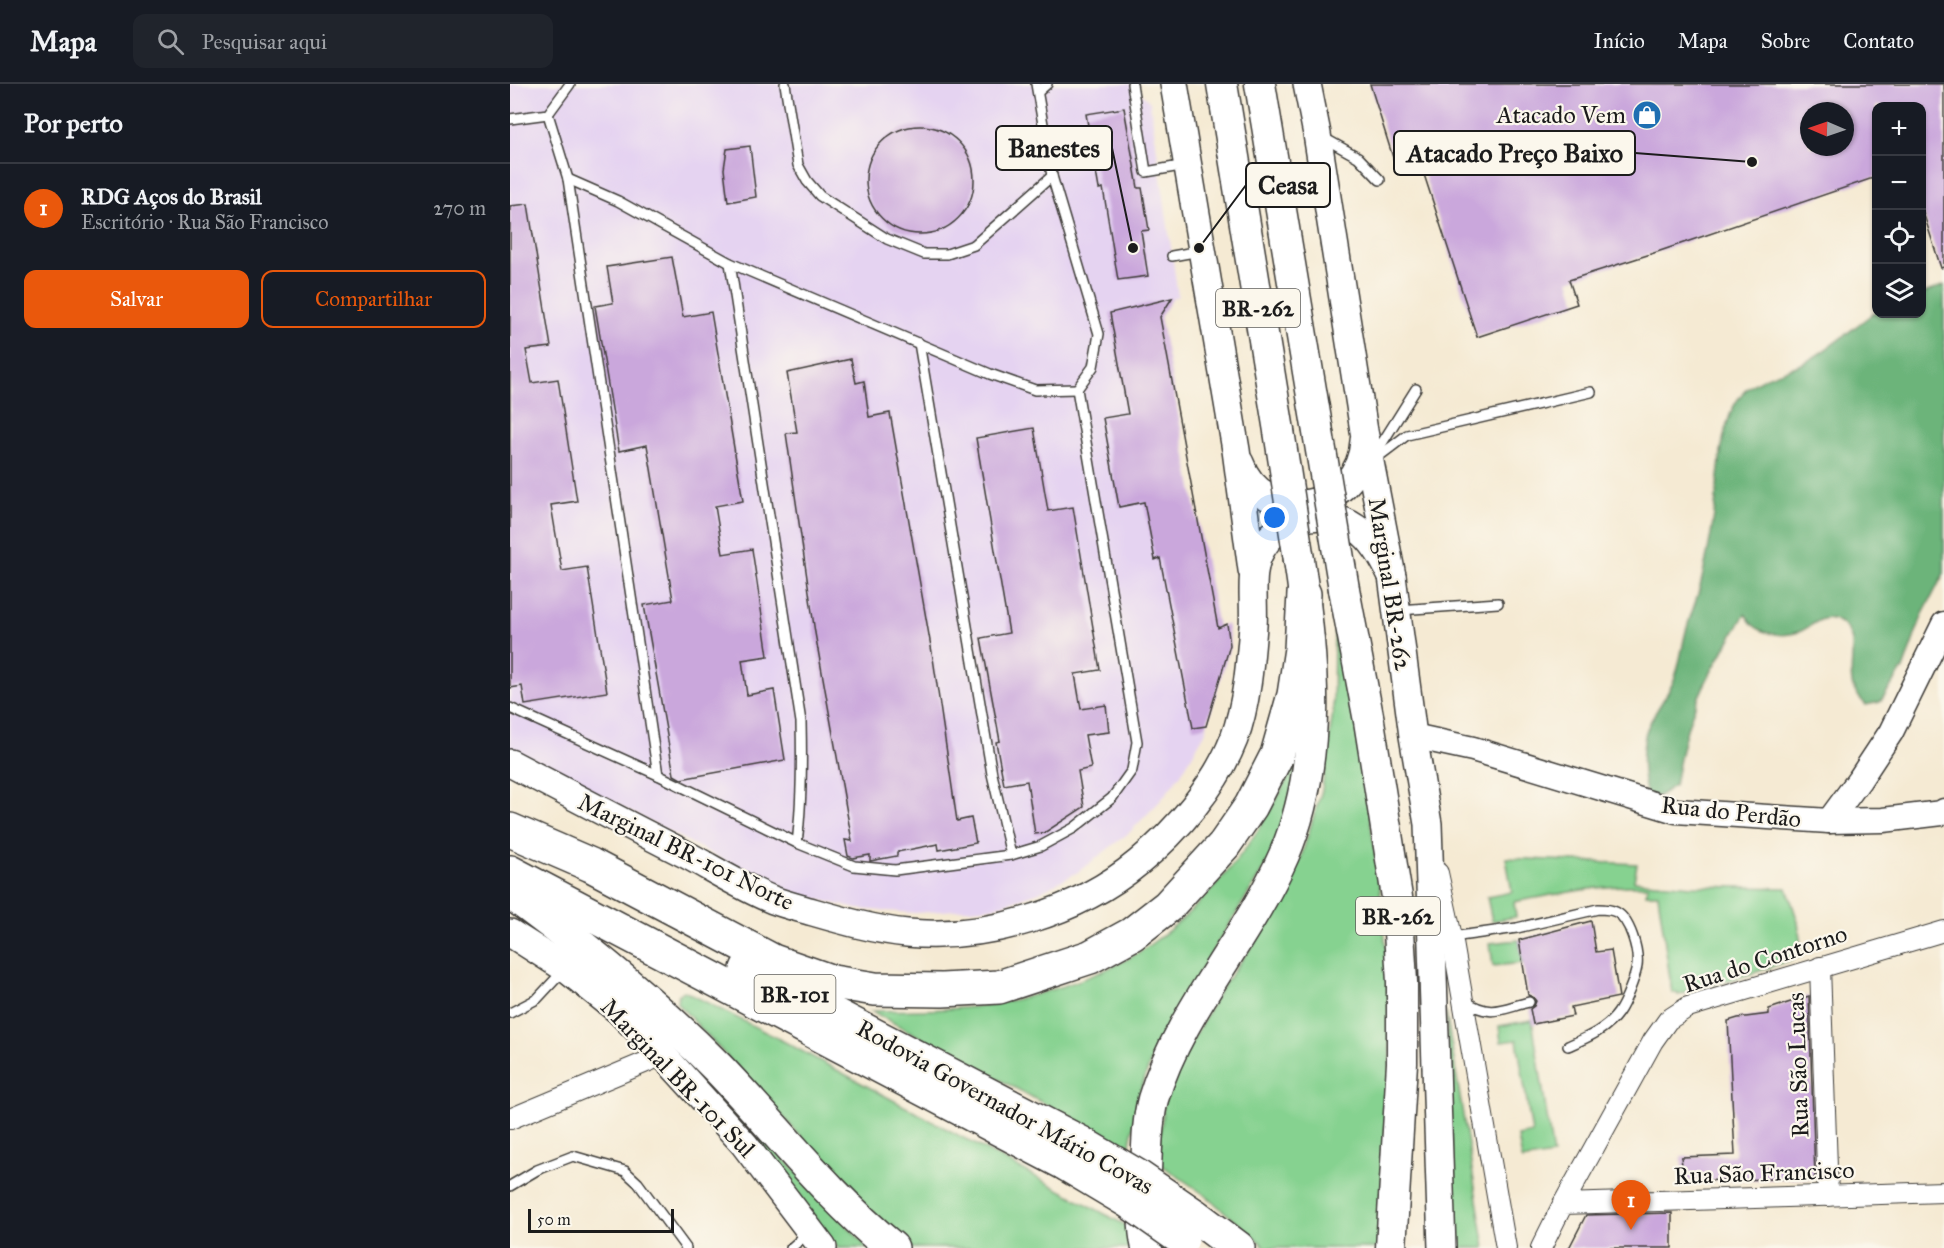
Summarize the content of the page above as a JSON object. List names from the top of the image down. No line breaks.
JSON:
{"streets":{"highway":["BR-101","Rodovia Governador Mário Covas"],"main road":["BR-262","Marginal BR-262","Marginal BR-101 Norte","Marginal BR-101 Sul"],"street":["Rua do Perdão","Rua do Contorno","Rua São Lucas","Rua São Francisco"]},"crossings":[["Marginal BR-262","Rua do Perdão"],["Rua do Contorno","Rua São Lucas"],["Rua do Contorno","Rua São Francisco"],["Rua São Lucas","Rua São Francisco"]],"places":{"shop":["Atacado Vem"],"other":["Atacado Preço Baixo","Banestes","Ceasa"]},"scale_bar":"50 m","north":"left","page":{"header":"Mapa","search":"Pesquisar aqui","nav":["Início","Mapa","Sobre","Contato"],"heading":"Por perto","map_buttons":["+","−"],"list":[{"mark":"1","name":"RDG Aços do Brasil","note":"Escritório · Rua São Francisco","value":"270 m"}],"buttons":["Salvar","Compartilhar"],"pins":"1","scale":"50 m"}}
